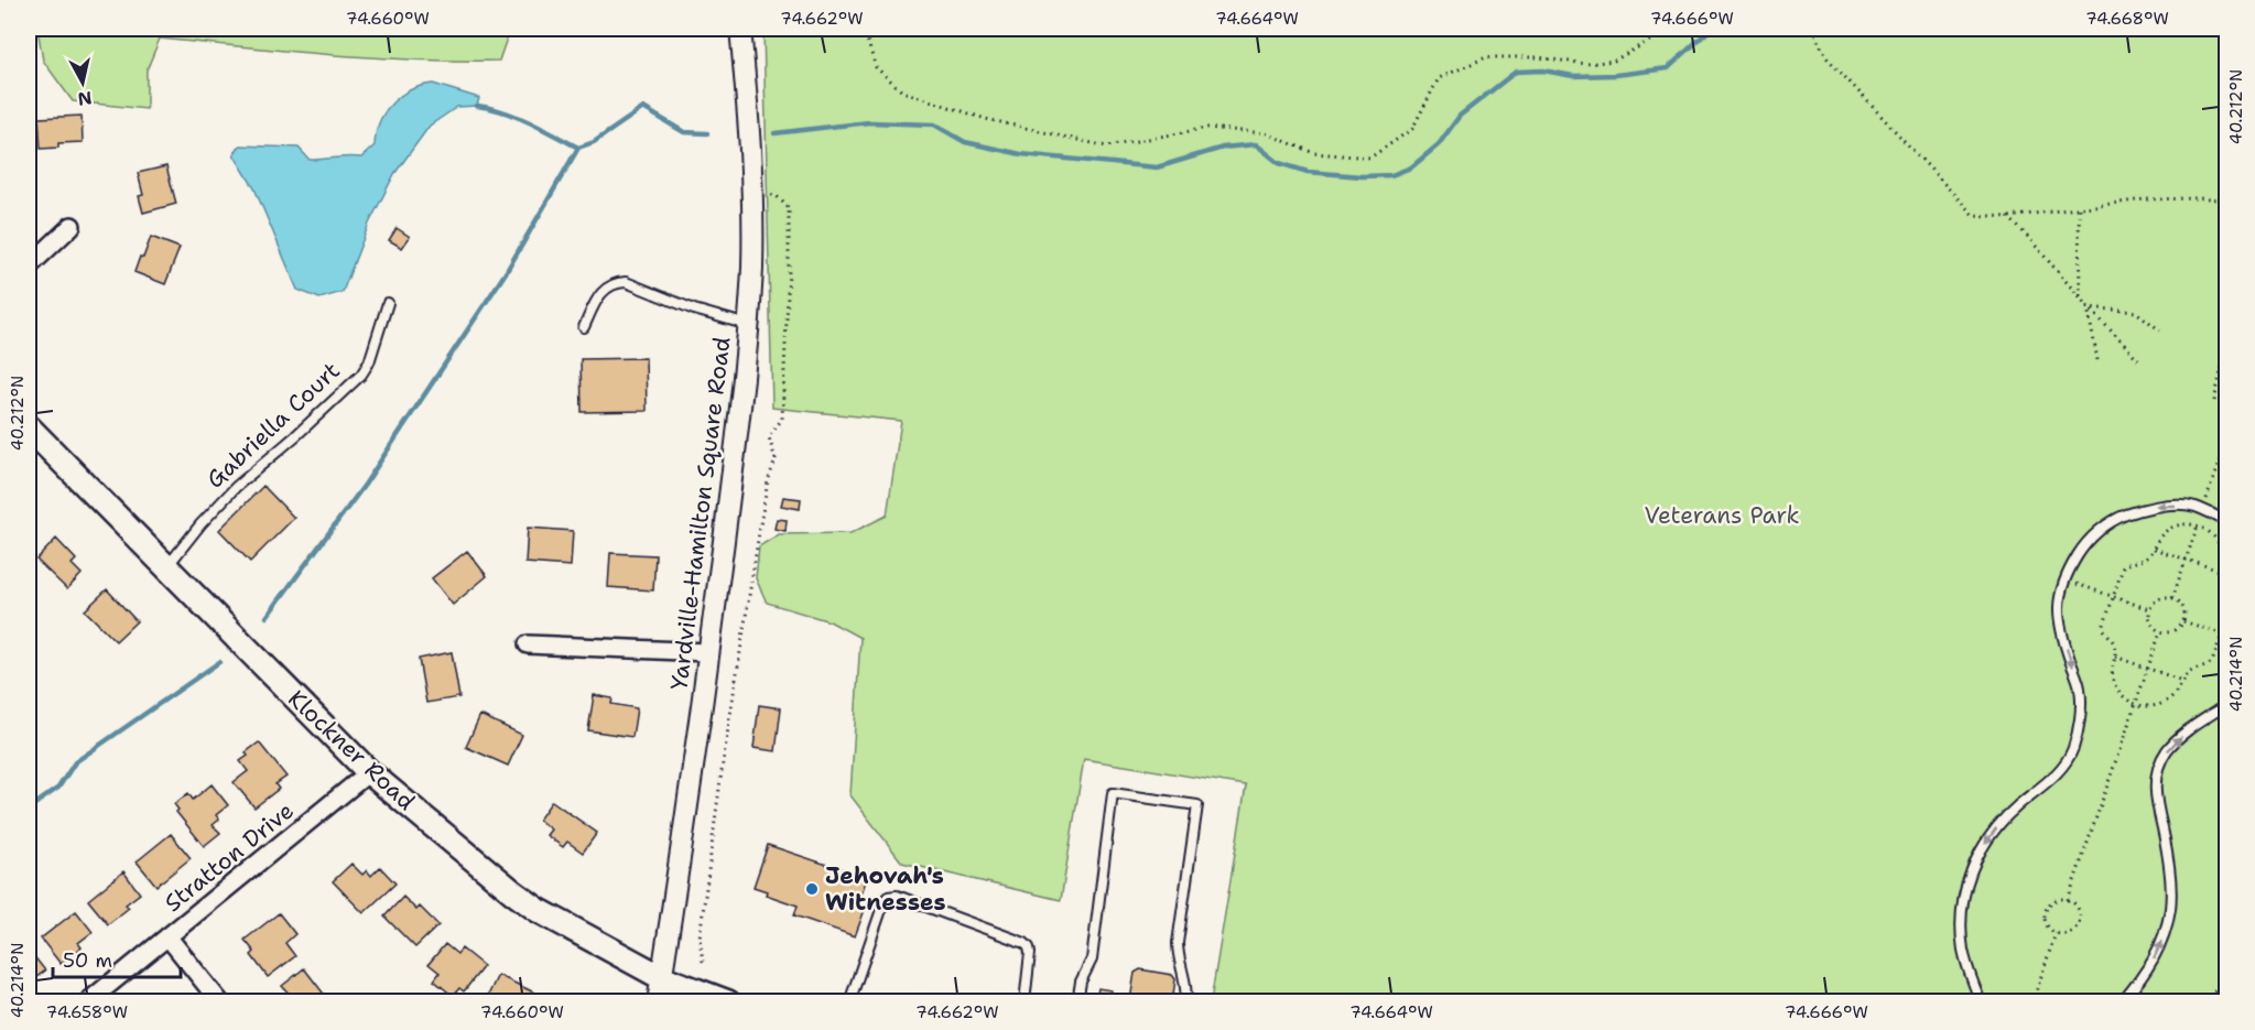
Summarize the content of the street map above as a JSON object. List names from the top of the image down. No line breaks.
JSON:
{"streets":{"main road":["Klockner Road"],"street":["Yardville-Hamilton Square Road","Stratton Drive"],"lane":["Gabriella Court"]},"crossings":[["Gabriella Court","Klockner Road"],["Yardville-Hamilton Square Road","Klockner Road"],["Klockner Road","Stratton Drive"]],"parks":["Veterans Park"],"places":["Jehovah's Witnesses"],"scale_bar":"50 m","north":"bottom","coordinates":["74.660°W","74.662°W","74.664°W","74.666°W","74.668°W","40.212°N","40.214°N","74.658°W"]}
